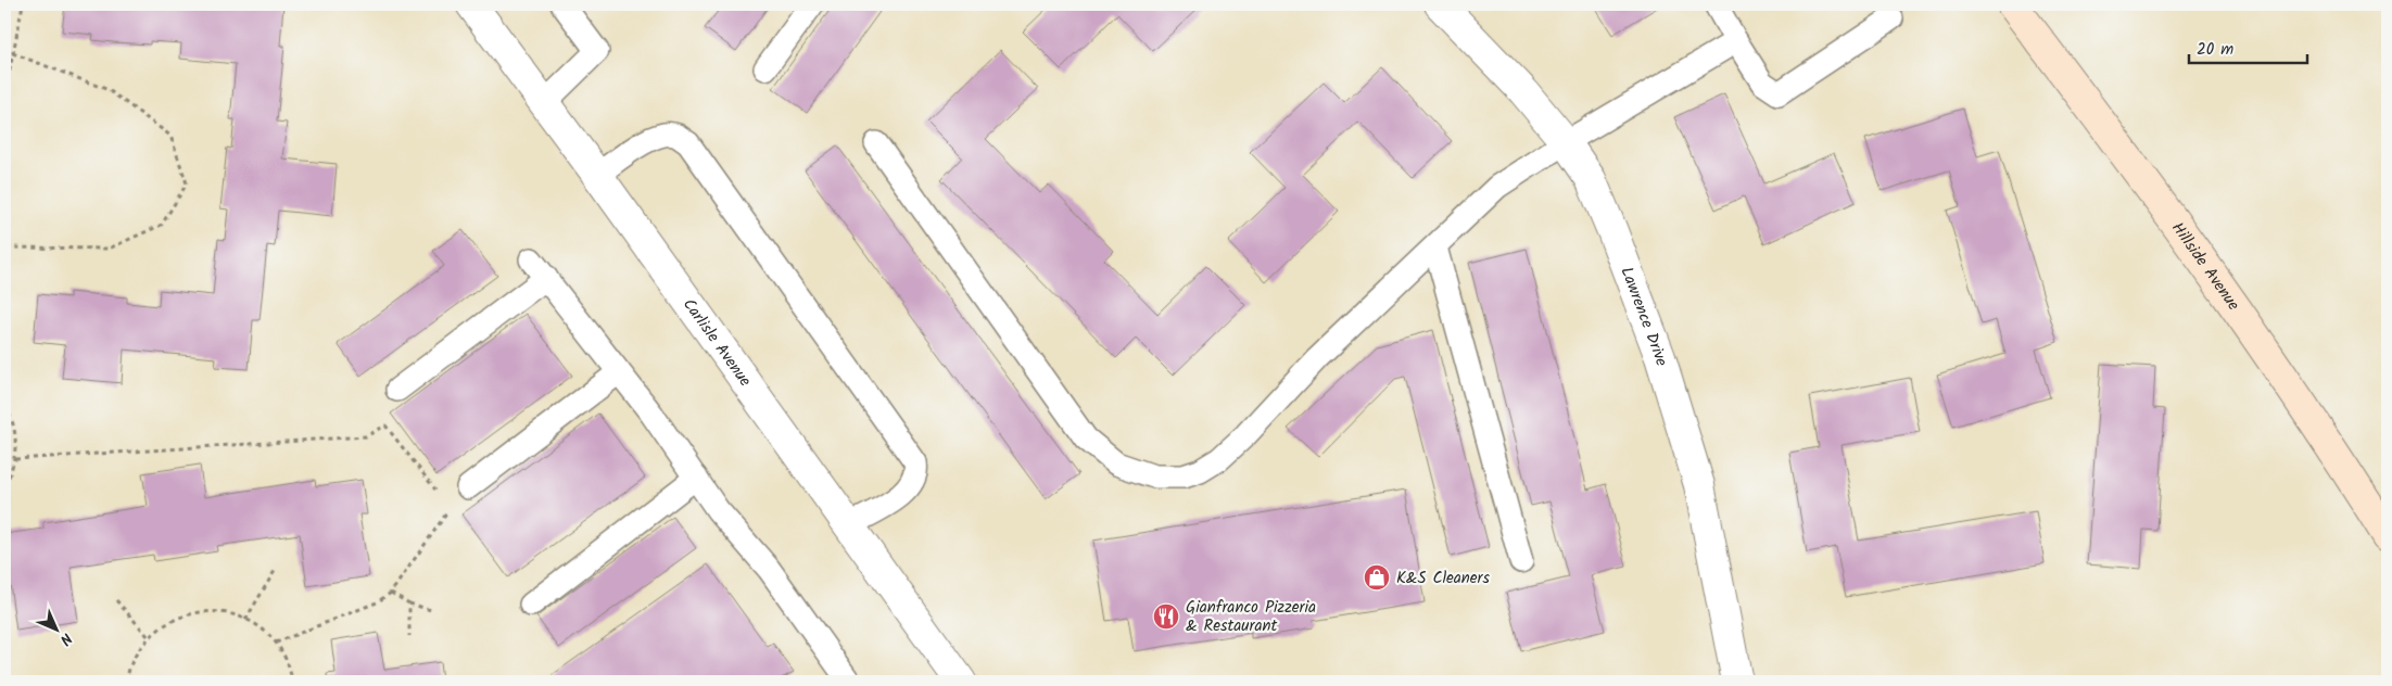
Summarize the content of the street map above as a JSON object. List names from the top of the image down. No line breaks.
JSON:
{"streets":{"main road":["Hillside Avenue"],"street":["Lawrence Drive","Carlisle Avenue"]},"places":{"shop":["K&S Cleaners"],"restaurant":["Gianfranco Pizzeria & Restaurant"]},"scale_bar":"20 m","north":"bottom right"}
